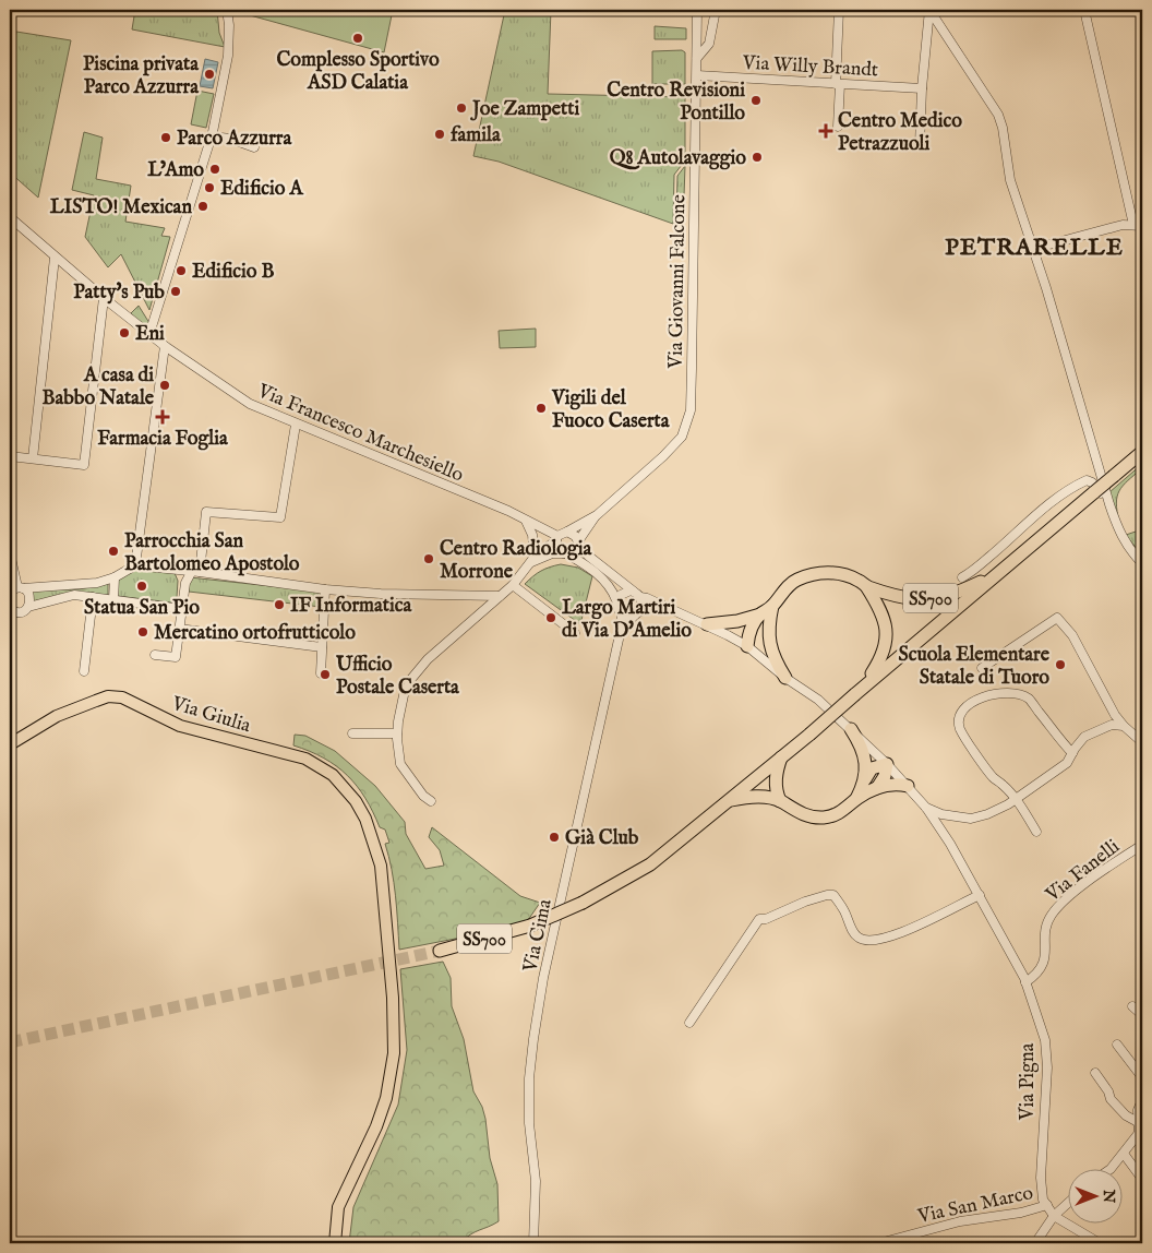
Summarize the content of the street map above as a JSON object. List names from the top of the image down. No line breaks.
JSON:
{"streets":{"highway":["SS700"],"main road":["Via Giulia"],"street":["Via Willy Brandt","Via Giovanni Falcone","Via Francesco Marchesiello","Via Fanelli","Via Cima","Via Pigna","Via San Marco"]},"crossings":[["Via Willy Brandt","Via Giovanni Falcone"],["Via Giovanni Falcone","Via Francesco Marchesiello"],["Via Fanelli","Via Pigna"],["Via Pigna","Via San Marco"]],"districts":["PETRARELLE"],"places":{"other":["Complesso Sportivo ASD Calatia","Piscina privata Parco Azzurra","Centro Revisioni Pontillo","Joe Zampetti","famila","Parco Azzurra","Q8 Autolavaggio","L’Amo","Edificio A","LISTO! Mexican","Edificio B","Patty's Pub","Eni","A casa di Babbo Natale","Vigili del Fuoco Caserta","Parrocchia San Bartolomeo Apostolo","Centro Radiologia Morrone","Statua San Pio","IF Informatica","Largo Martiri di Via D'Amelio","Mercatino ortofrutticolo","Scuola Elementare Statale di Tuoro","Ufficio Postale Caserta","Già Club"],"health":["Centro Medico Petrazzuoli","Farmacia Foglia"]},"north":"right"}
